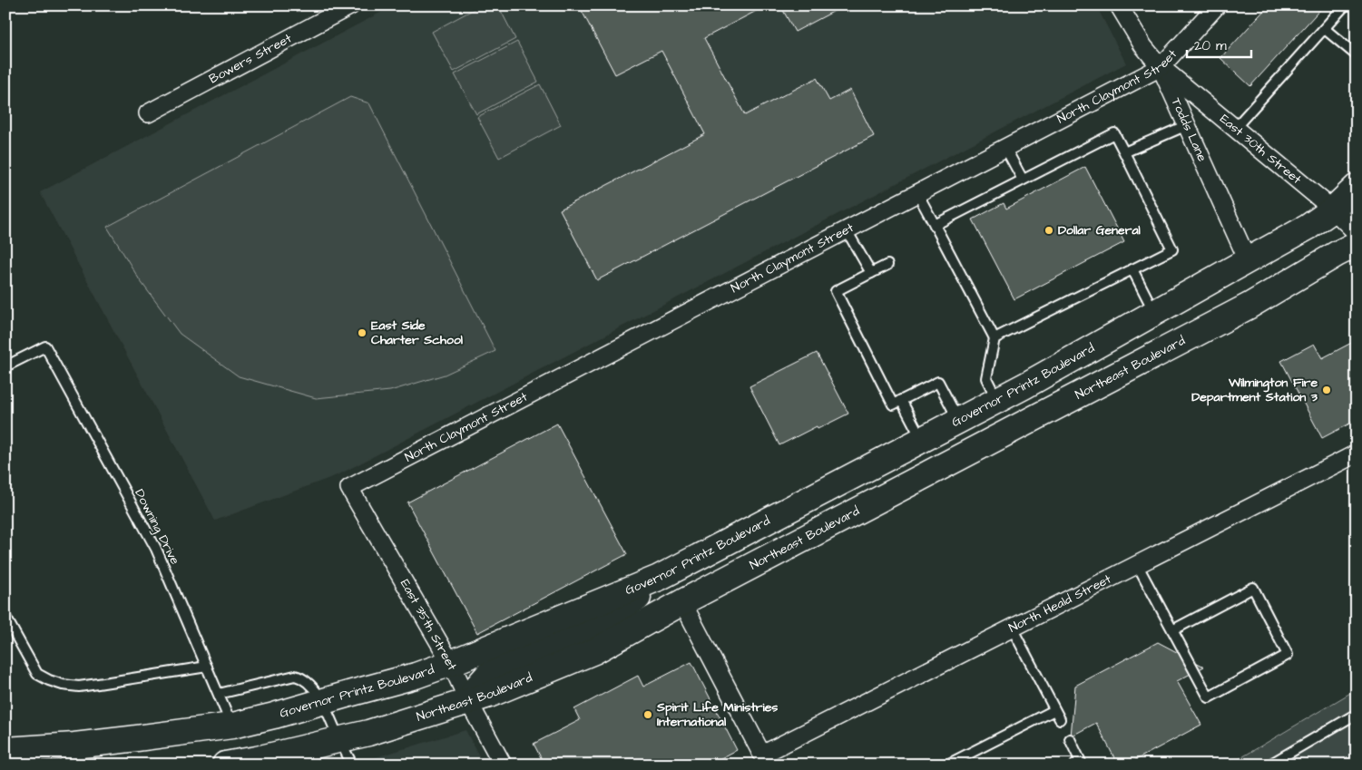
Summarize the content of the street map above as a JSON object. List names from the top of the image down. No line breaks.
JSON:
{"streets":{"main road":["Northeast Boulevard","Governor Printz Boulevard"],"street":["Bowers Street","North Claymont Street","Todds Lane","East 30th Street","North Heald Street","East 35th Street"],"lane":["Downing Drive"]},"crossings":[["North Claymont Street","Todds Lane"],["North Claymont Street","East 30th Street"],["North Claymont Street","East 35th Street"],["Todds Lane","East 30th Street"],["Todds Lane","Governor Printz Boulevard"],["East 30th Street","Governor Printz Boulevard"],["Northeast Boulevard","East 35th Street"],["Governor Printz Boulevard","Downing Drive"],["Governor Printz Boulevard","East 35th Street"]],"places":["Dollar General","East Side Charter School","Wilmington Fire Department Station 3","Spirit Life Ministries International"],"scale_bar":"20 m"}
